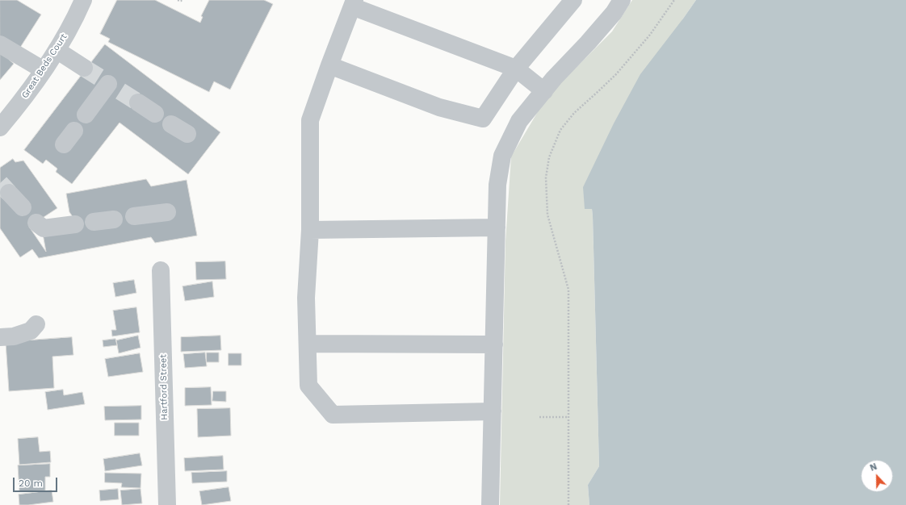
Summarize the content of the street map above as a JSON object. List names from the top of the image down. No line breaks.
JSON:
{"streets":{"street":["Great Beds Court","Hartford Street"]},"scale_bar":"20 m","north":"top"}
